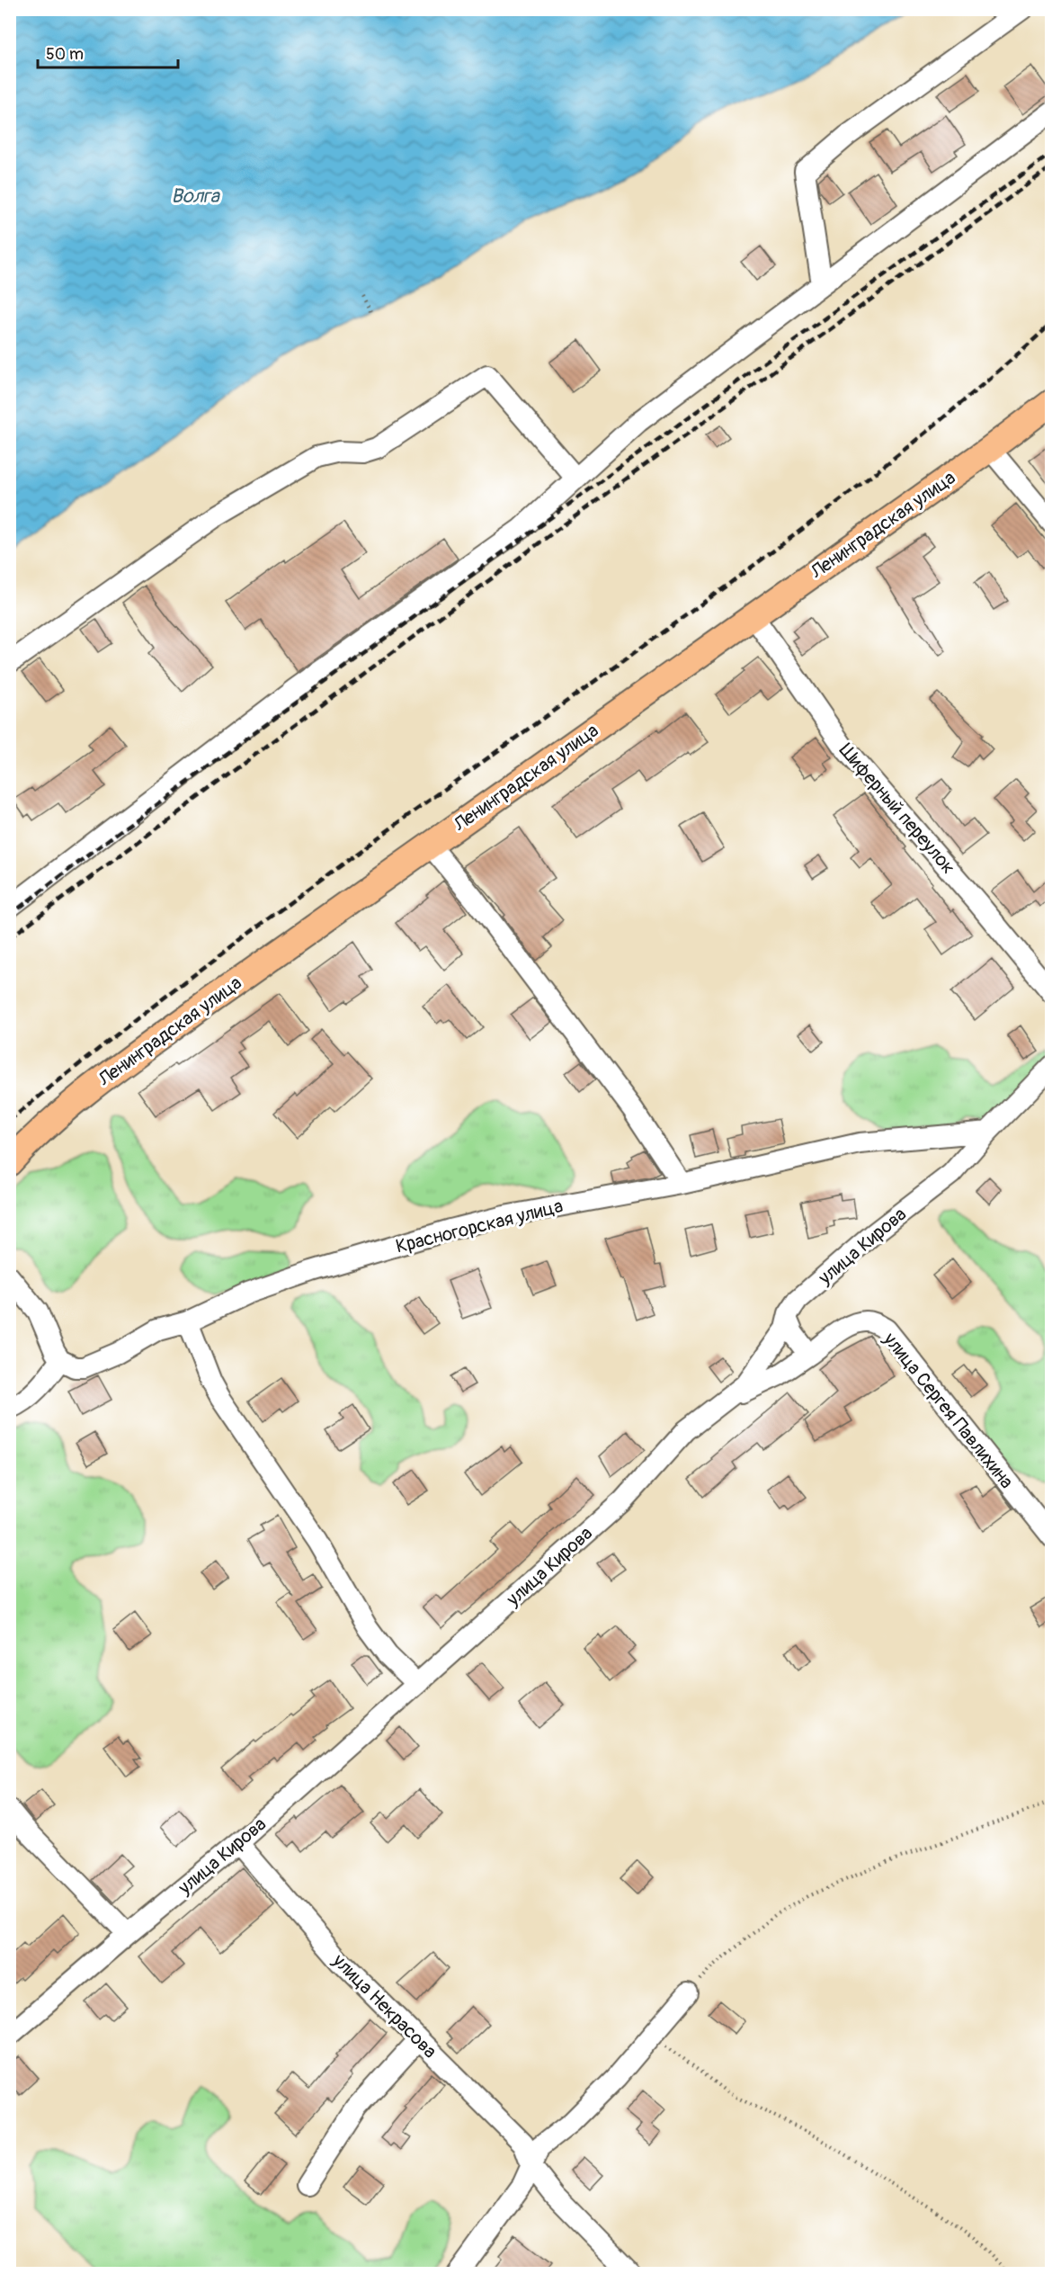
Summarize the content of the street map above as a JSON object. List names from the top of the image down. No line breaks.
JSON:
{"streets":{"main road":["Ленинградская улица"],"street":["Шиферный переулок","Красногорская улица","улица Кирова","улица Сергея Павлихина","улица Некрасова"]},"crossings":[["Ленинградская улица","Шиферный переулок"],["Красногорская улица","улица Кирова"],["улица Кирова","улица Сергея Павлихина"],["улица Кирова","улица Некрасова"]],"water":["Волга"],"scale_bar":"50 m"}
